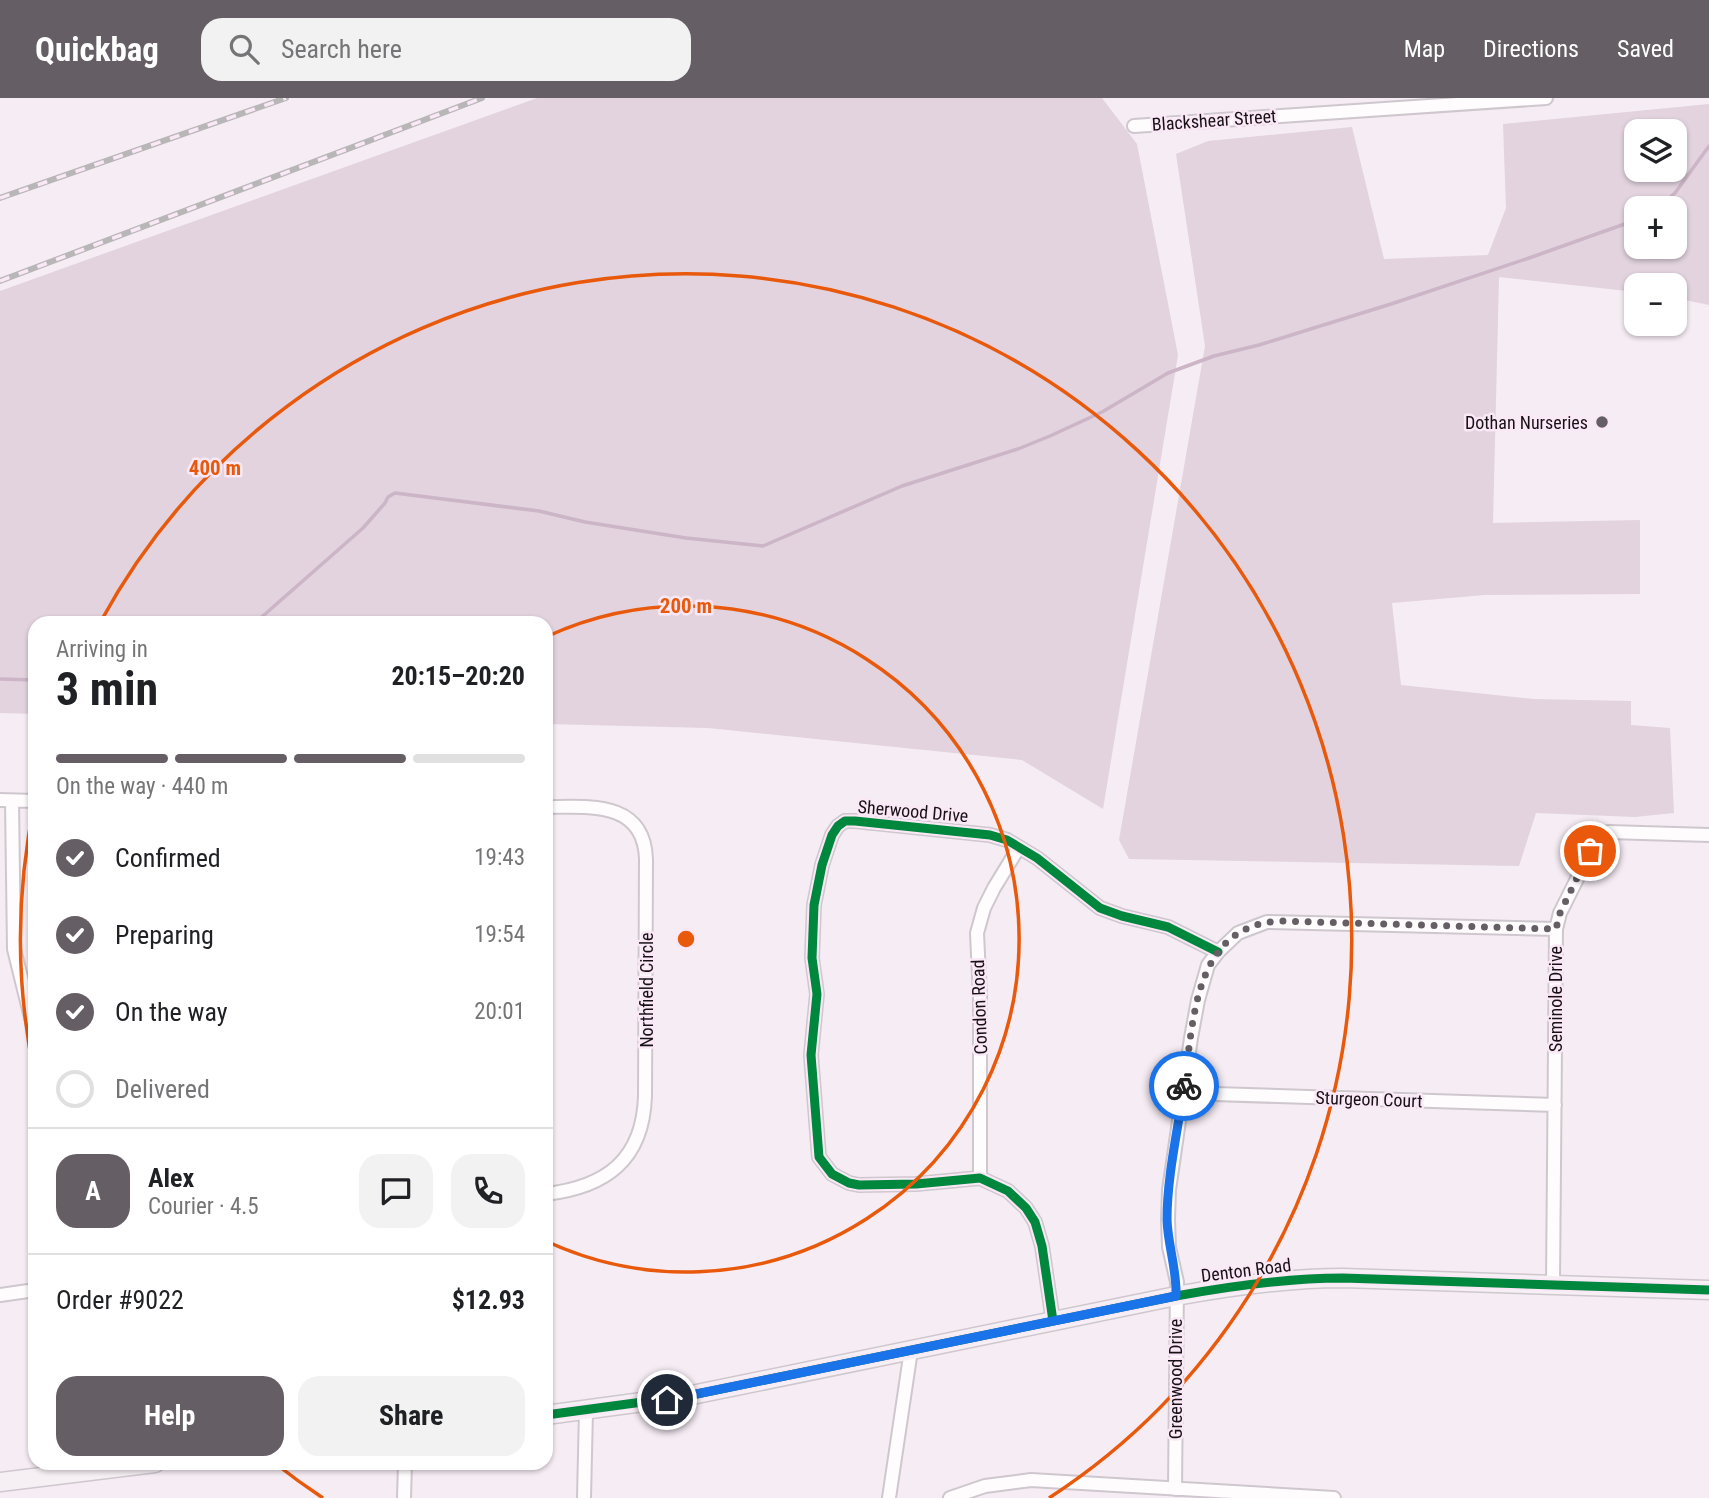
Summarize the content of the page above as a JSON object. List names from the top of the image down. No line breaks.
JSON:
{"streets":{"street":["Blackshear Street","Sherwood Drive","Northfield Circle","Seminole Drive","Condon Road","Sturgeon Court","Denton Road","Greenwood Drive"]},"crossings":[["Sherwood Drive","Condon Road"],["Sherwood Drive","Greenwood Drive"],["Seminole Drive","Sturgeon Court"],["Seminole Drive","Denton Road"],["Seminole Drive","Greenwood Drive"],["Sturgeon Court","Greenwood Drive"],["Denton Road","Greenwood Drive"]],"places":["Dothan Nurseries"],"page":{"header":"Quickbag","search":"Search here","nav":["Map","Directions","Saved"],"map_buttons":["+","−"],"heading":["3 min","Arriving in","20:15–20:20"],"panel":["Alex","Courier · 4.5","Order #9022","$12.93"],"bar":"On the way · 440 m","list":[["Confirmed","19:43"],["Preparing","19:54"],["On the way","20:01"],"Delivered"],"round":"A","buttons":["Help","Share"]},"rings":["400 m","200 m"]}
